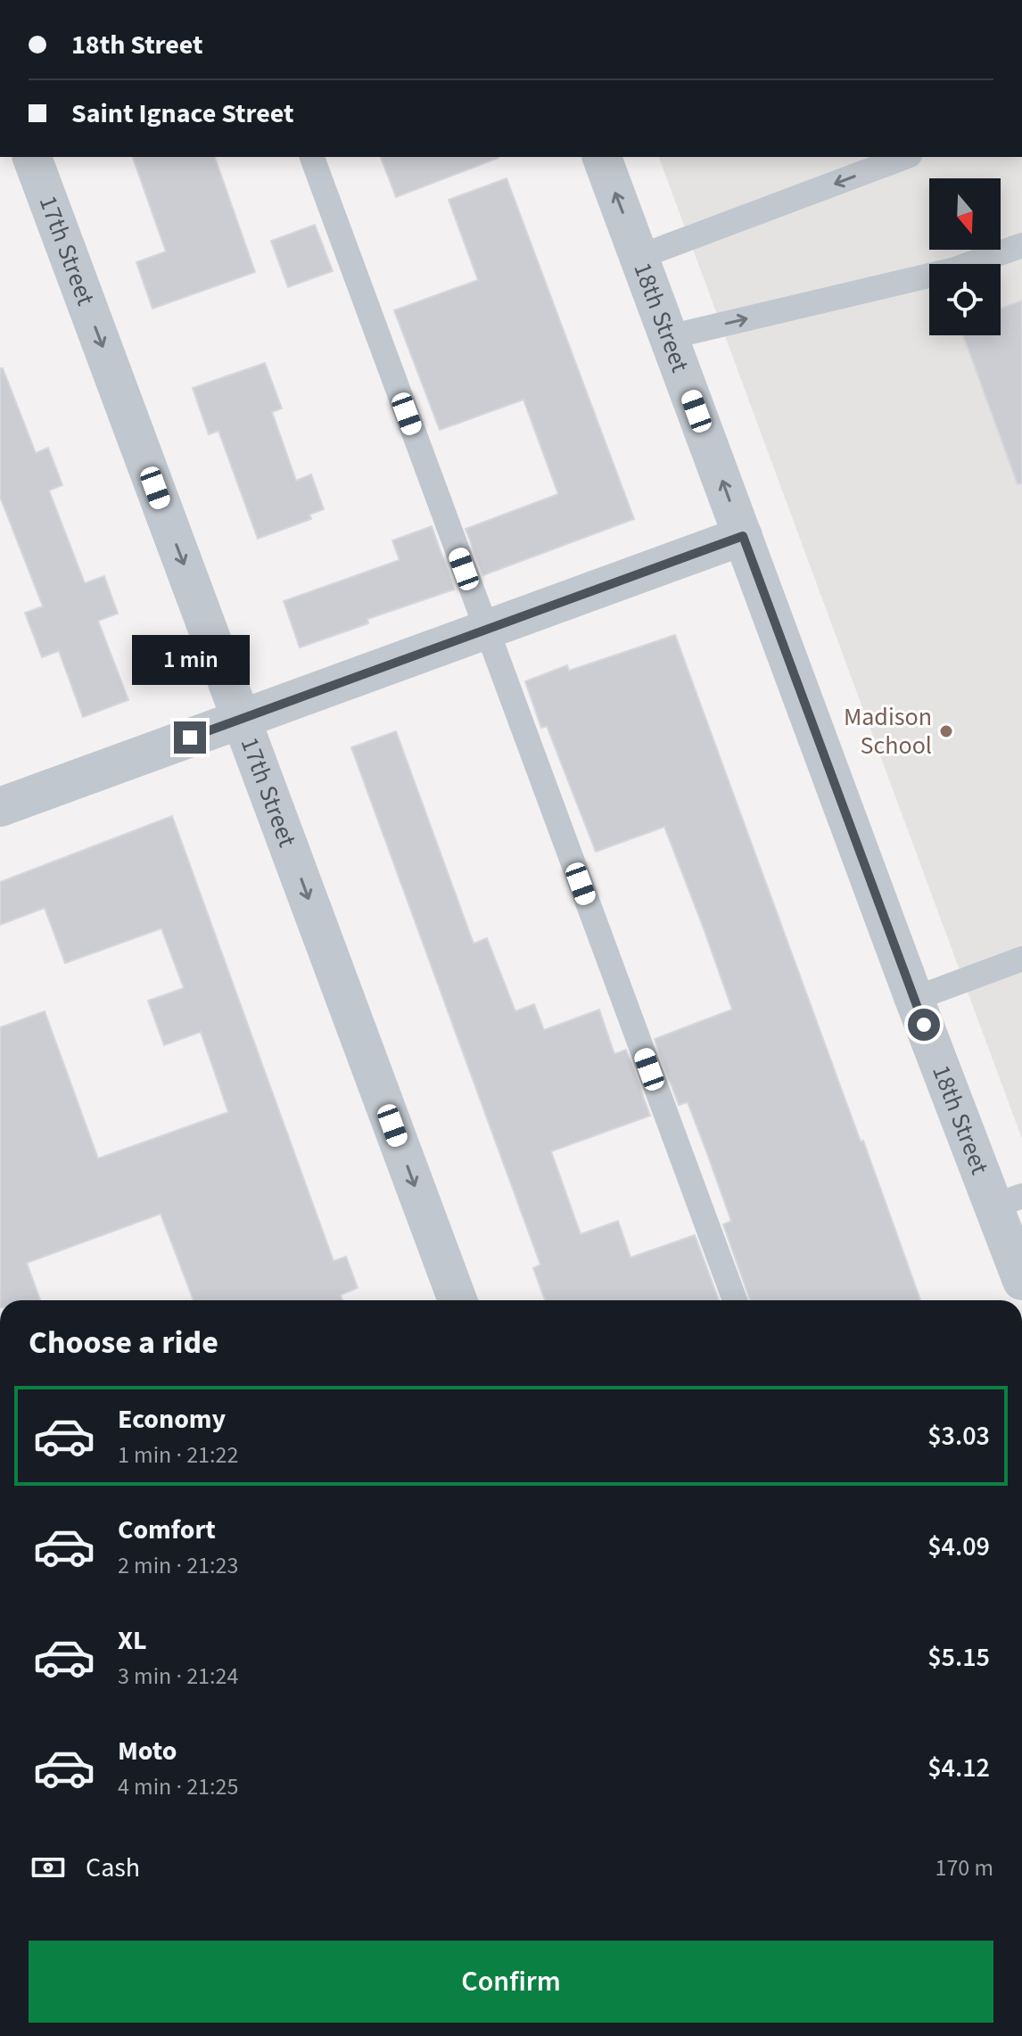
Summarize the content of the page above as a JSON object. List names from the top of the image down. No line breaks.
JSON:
{"streets":{"street":["17th Street","18th Street"]},"one_way":["17th Street"],"places":["Madison School"],"north":"bottom","page":{"banner":["18th Street","Saint Ignace Street"],"bubble":"1 min","heading":"Choose a ride","list":[{"name":"Economy","note":"1 min · 21:22","value":"$3.03"},{"name":"Comfort","note":"2 min · 21:23","value":"$4.09"},{"name":"XL","note":"3 min · 21:24","value":"$5.15"},{"name":"Moto","note":"4 min · 21:25","value":"$4.12"}],"pay":["Cash","170 m"],"buttons":"Confirm"}}
